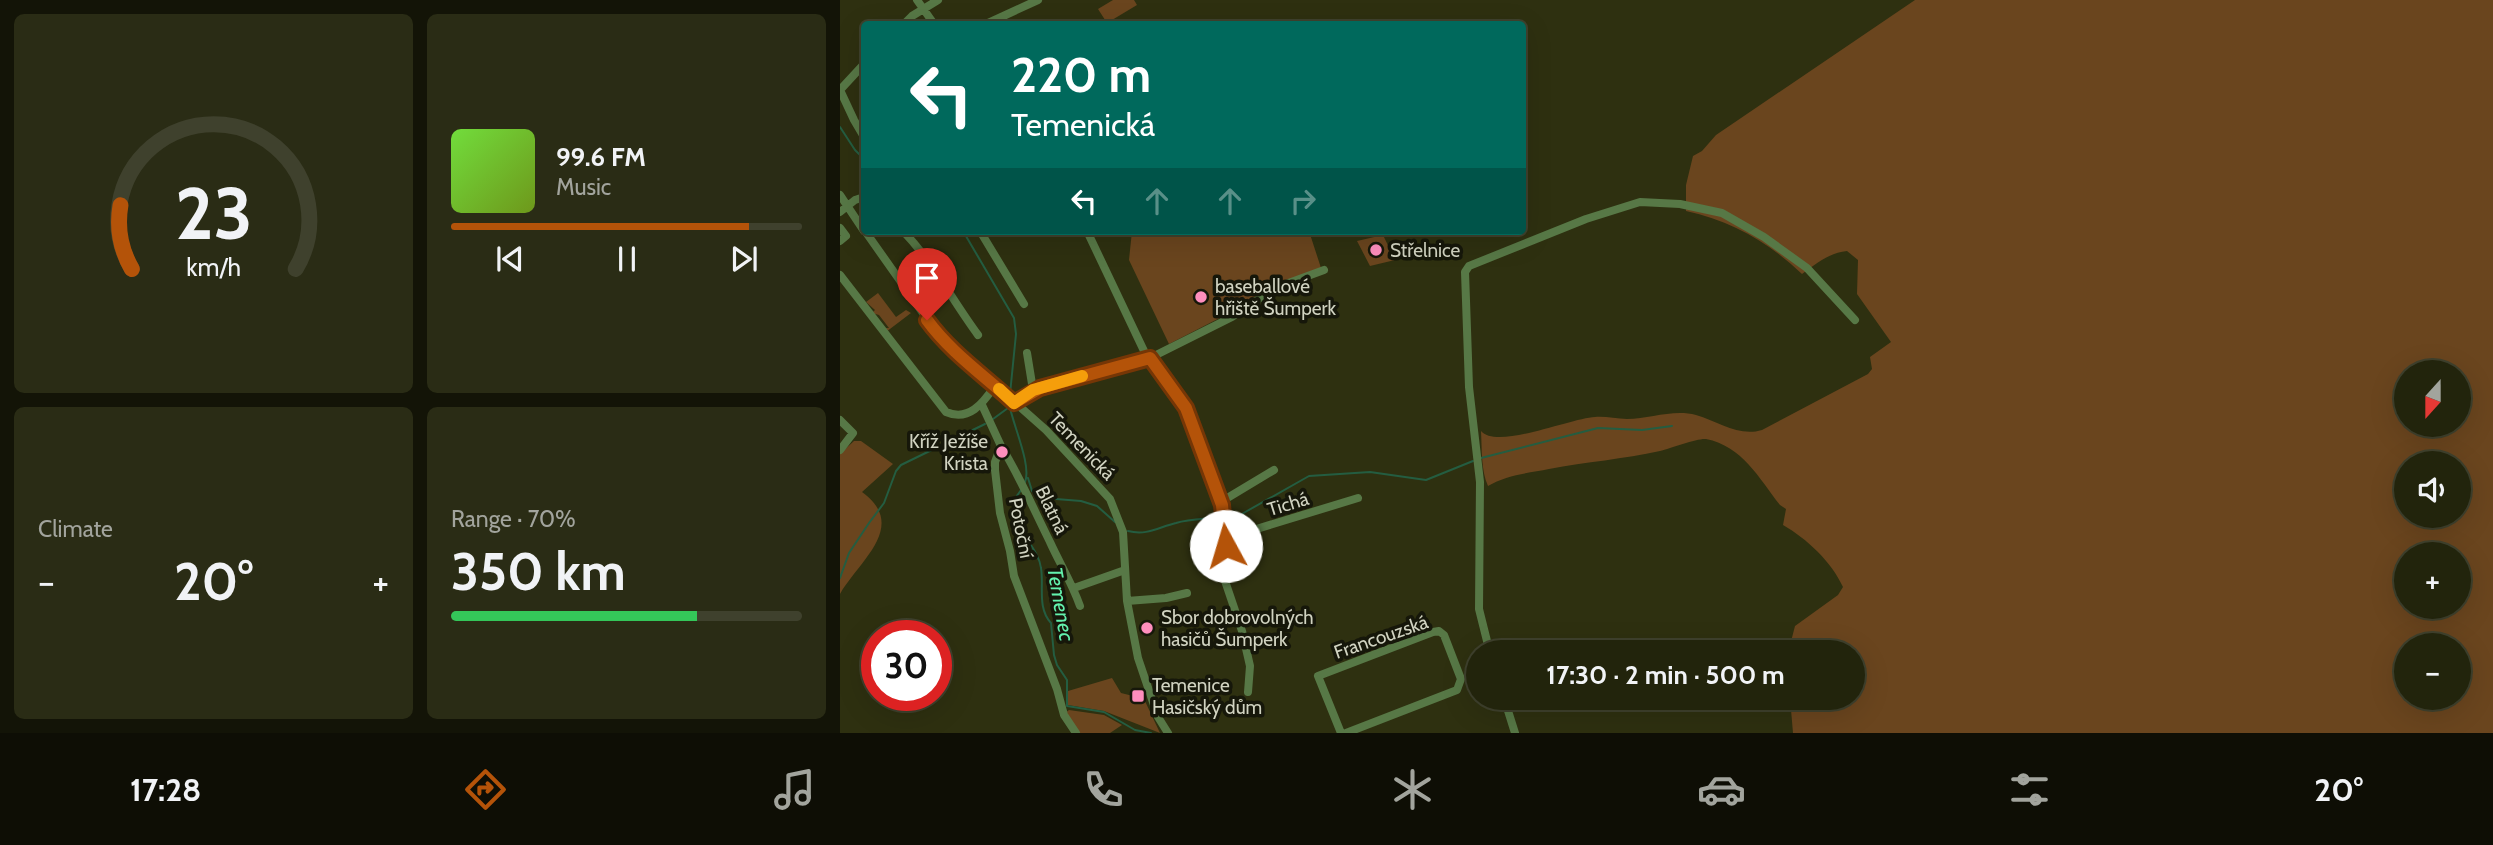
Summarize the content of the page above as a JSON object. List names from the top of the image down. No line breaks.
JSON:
{"streets":{"street":["Temenická","Tichá","Blatná","Potoční","Francouzská"]},"crossings":[["Blatná","Potoční"]],"water":["Temenec"],"places":{"other":["Střelnice","baseballové hřiště Šumperk","Kříž Ježíše Krista","Sbor dobrovolných hasičů Šumperk"],"transit":["Temenice Hasičský dům"]},"north":"bottom","page":{"turn":["220 m","Temenická"],"song":["99.6 FM","Music"],"map_buttons":["+","−"],"tile":["Climate",["Range · 70%","350 km"]],"heat":["−","20°","+"],"limit":"30","trip":"17:30 · 2 min · 500 m","tabs":["17:28","20°"],"gauge":["23","km/h"]}}
